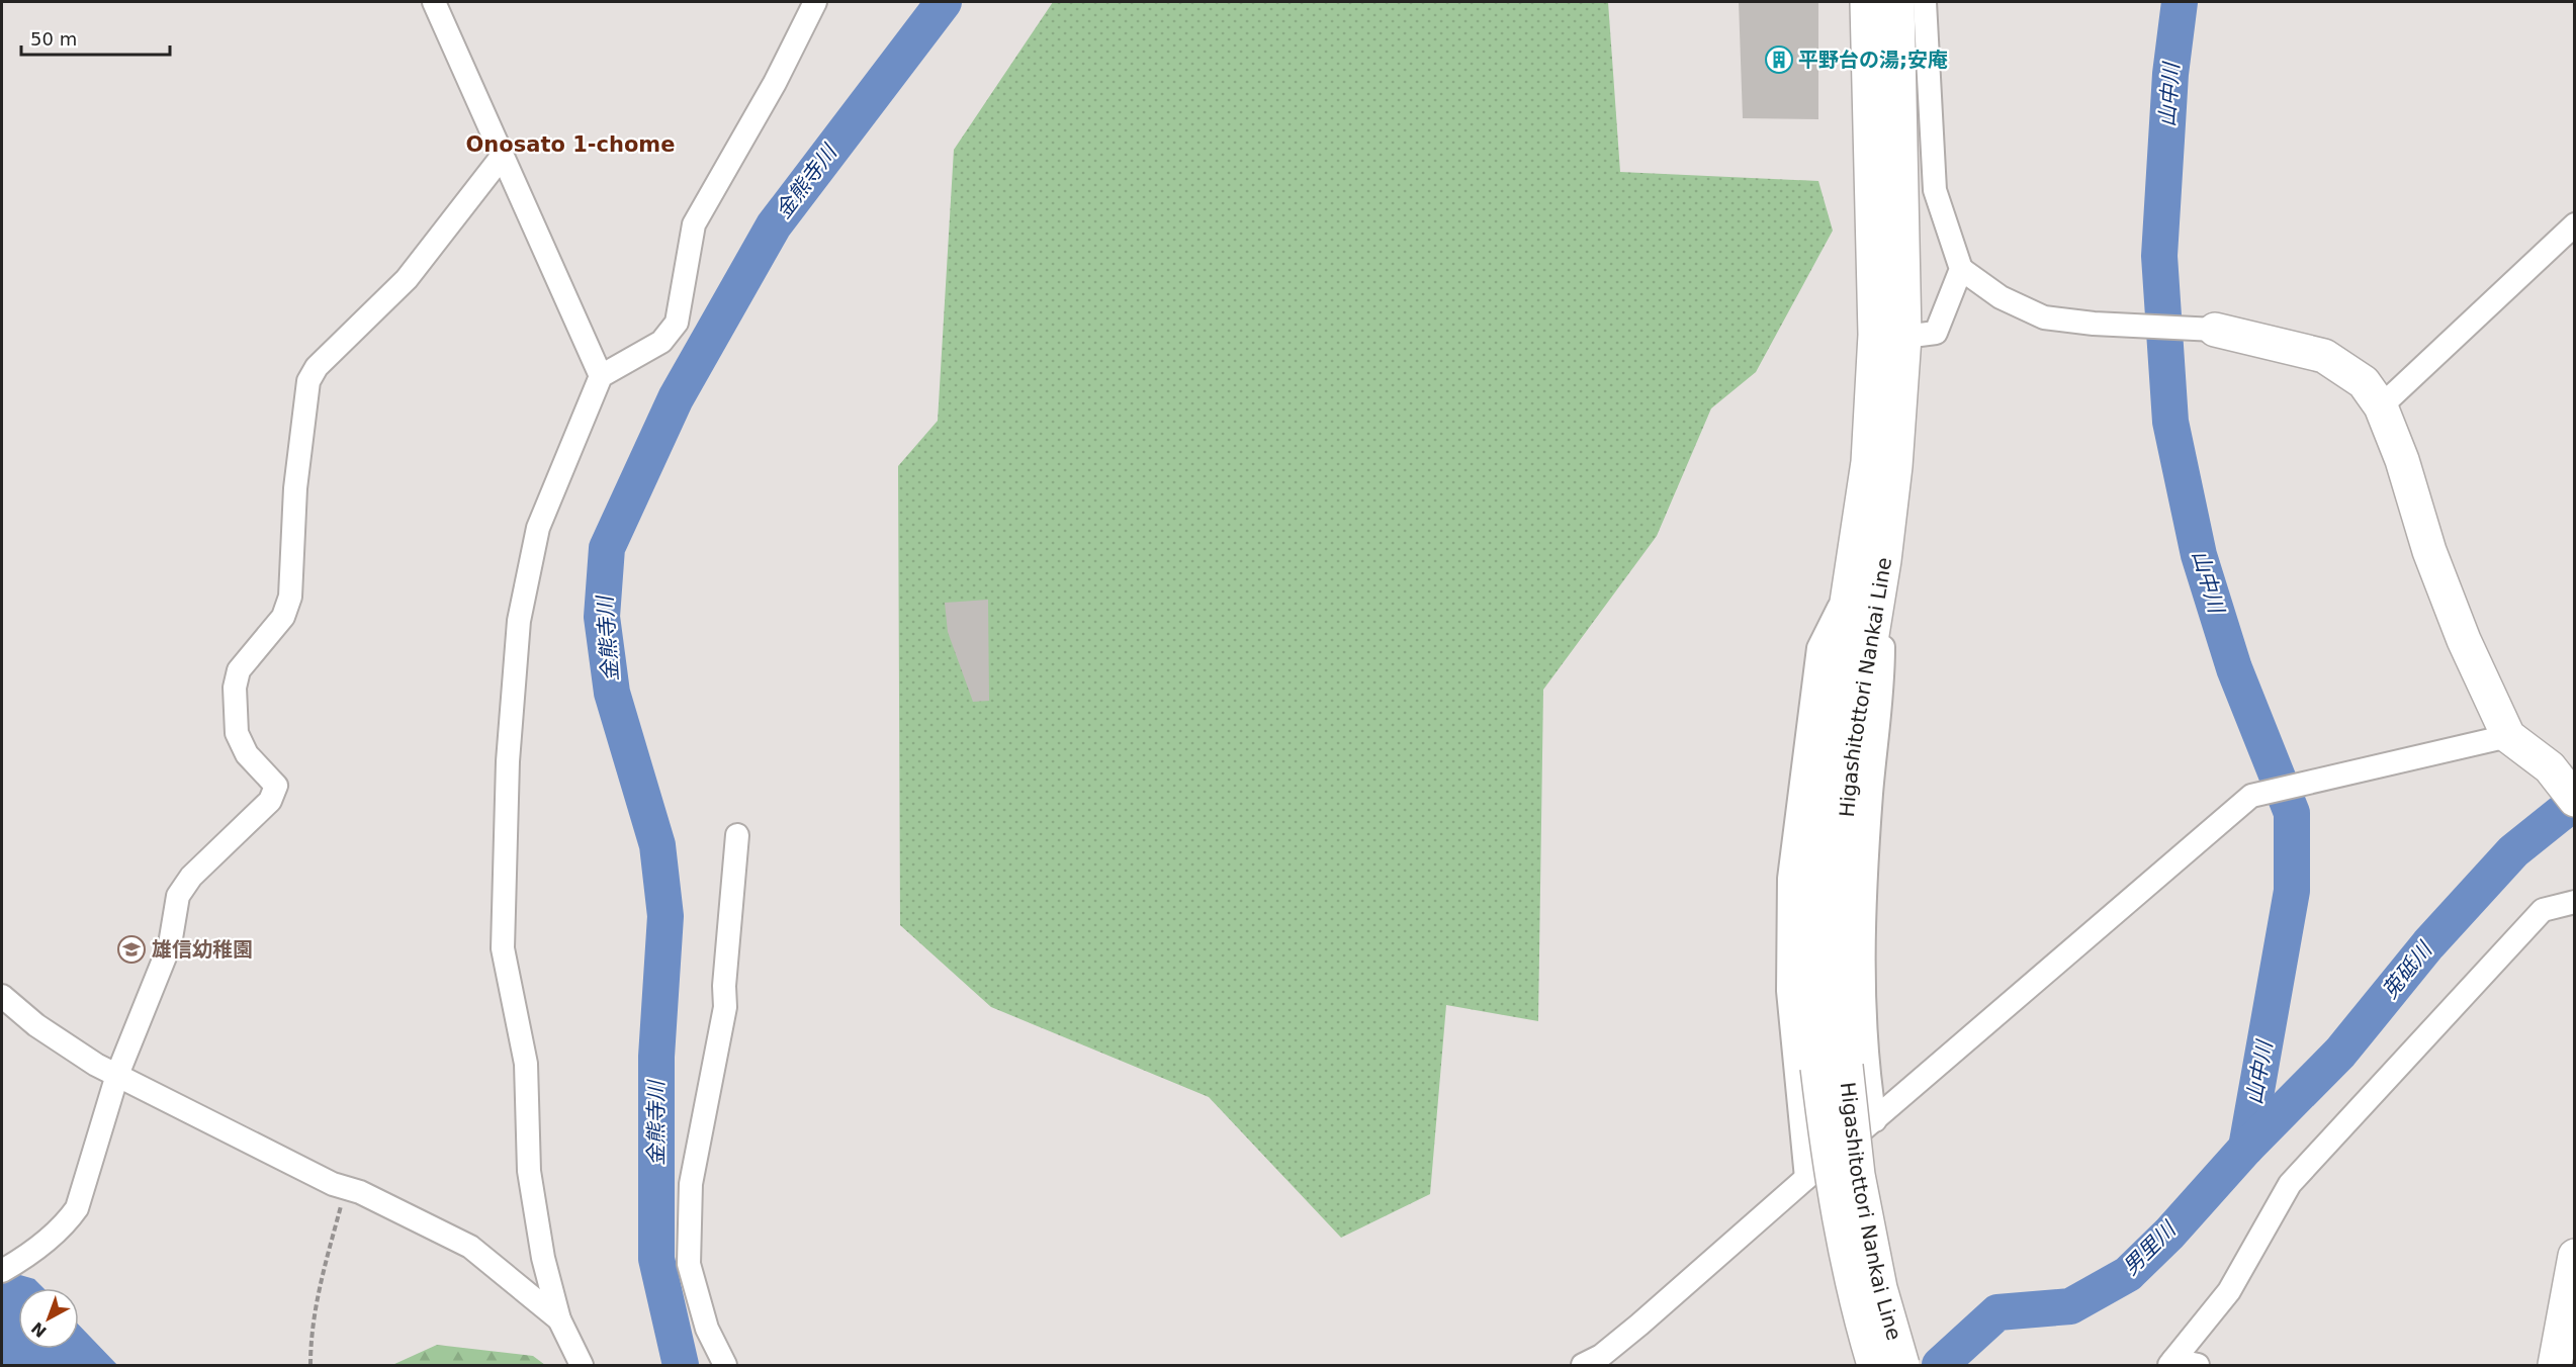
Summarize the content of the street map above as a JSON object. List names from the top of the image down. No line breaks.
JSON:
{"streets":{"main road":["Higashitottori Nankai Line"]},"districts":["Onosato 1-chome"],"water":["山中川","金熊寺川","莵砥川","男里川"],"places":{"building":["平野台の湯;安庵"],"school or university":["雄信幼稚園"]},"scale_bar":"50 m","north":"bottom left"}
